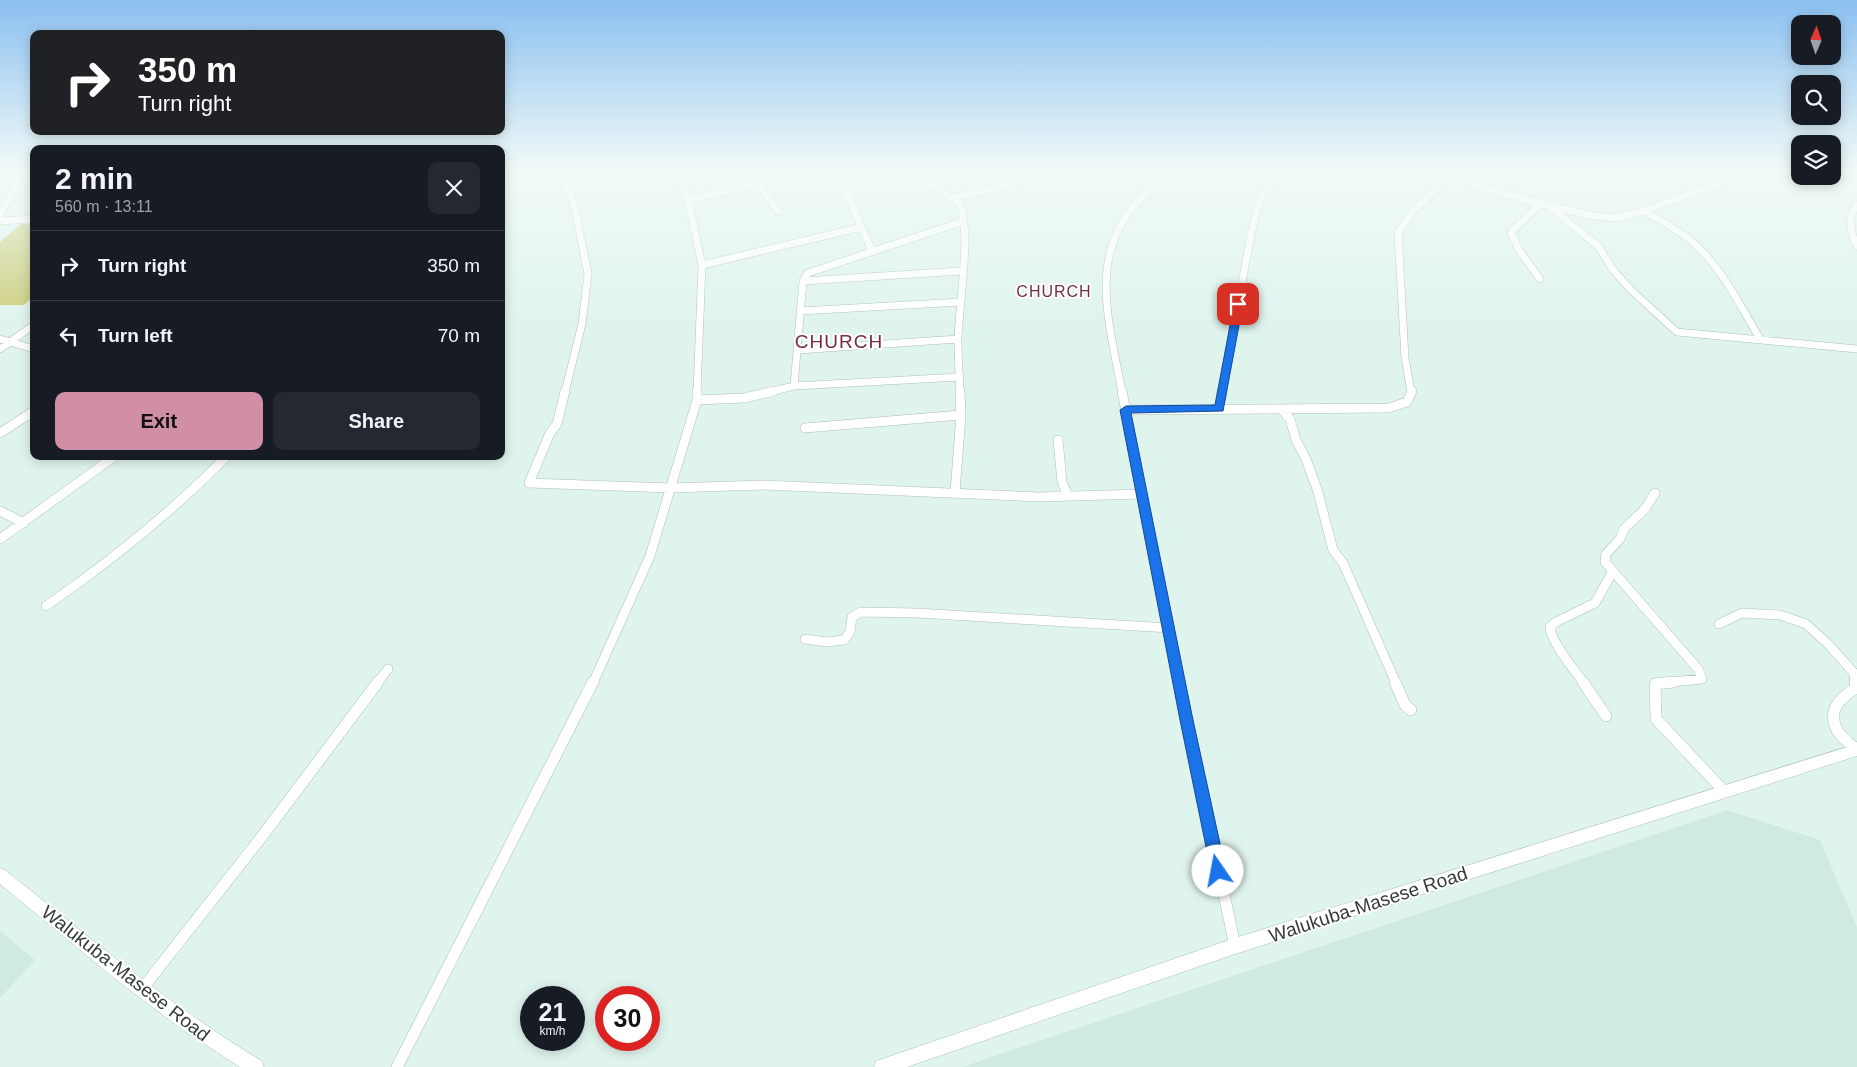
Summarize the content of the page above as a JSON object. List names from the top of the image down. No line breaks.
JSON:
{"streets":{"street":["Walukuba-Masese Road"]},"districts":["CHURCH","CHURCH"],"north":"top","page":{"turn":["350 m","Turn right"],"heading":["2 min","560 m · 13:11"],"list":[{"name":"Turn right","value":"350 m"},{"name":"Turn left","value":"70 m"}],"buttons":["Exit","Share"],"speed":"21 km/h","limit":"30"}}
